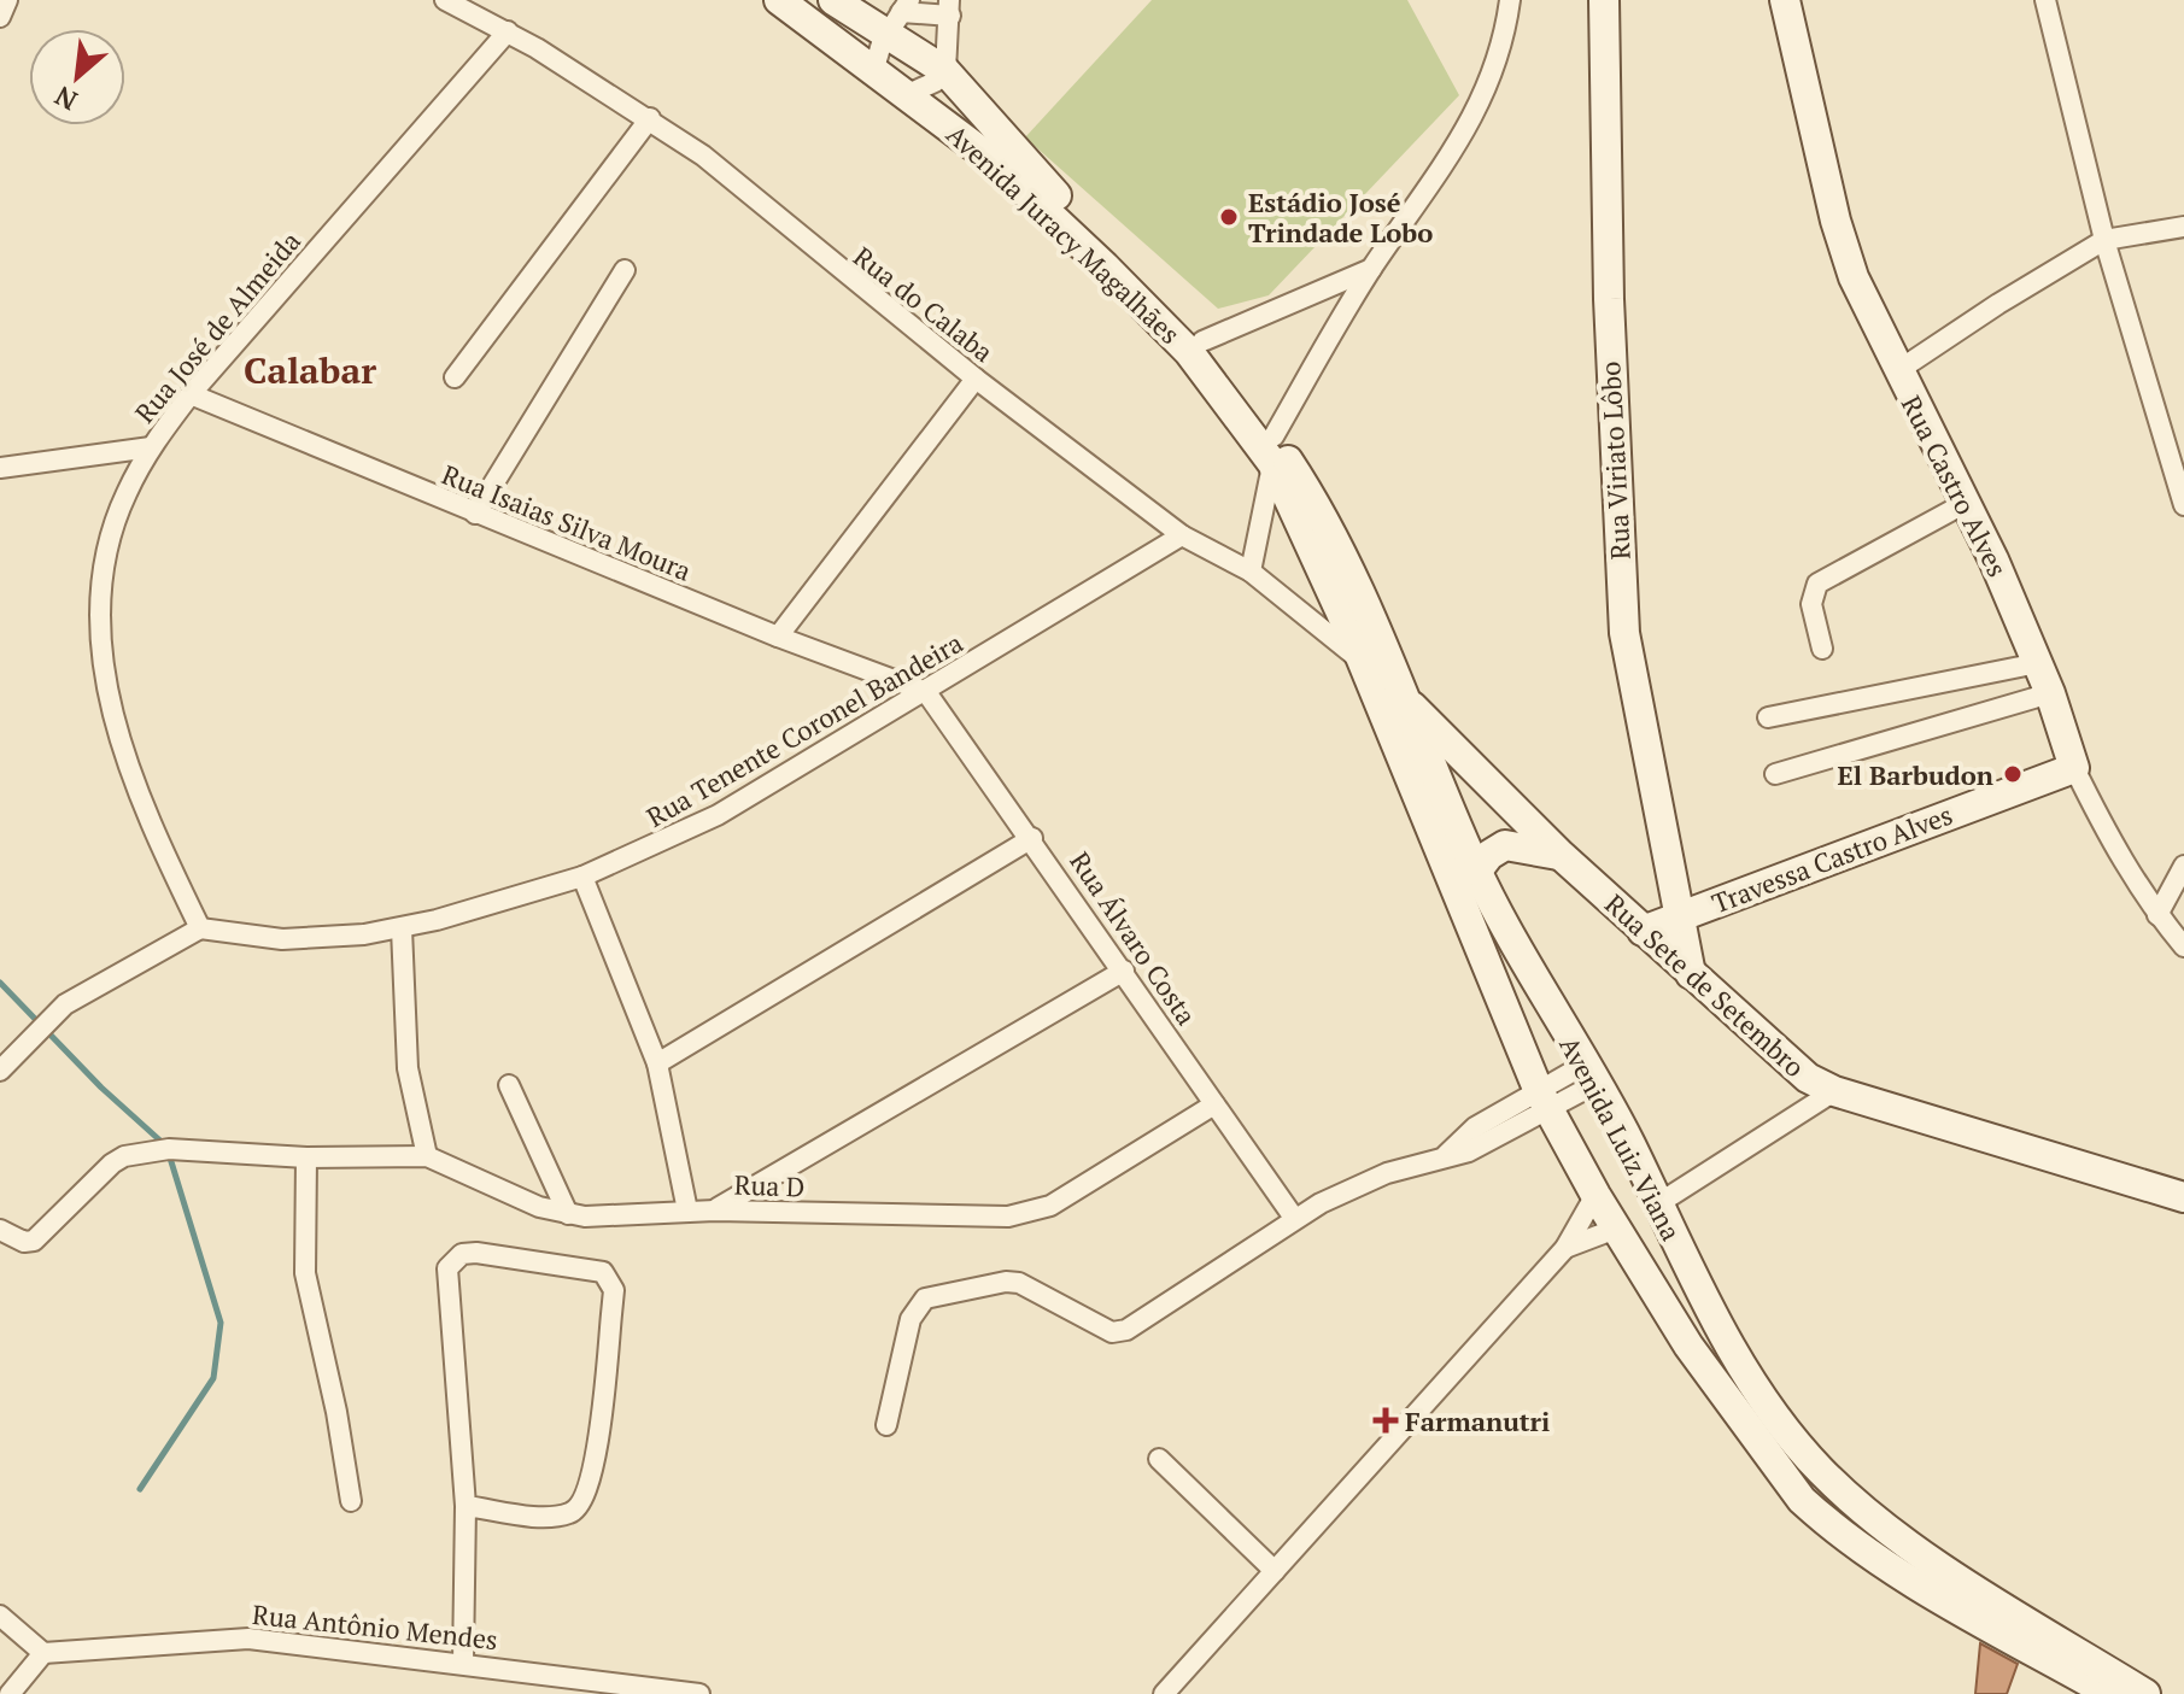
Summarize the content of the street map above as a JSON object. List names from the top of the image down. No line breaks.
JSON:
{"streets":{"main road":["Avenida Juracy Magalhães","Rua Viriato Lôbo","Rua Castro Alves","Travessa Castro Alves","Rua Sete de Setembro","Avenida Luiz Viana"],"street":["Rua do Calaba","Rua José de Almeida","Rua Isaias Silva Moura","Rua Tenente Coronel Bandeira","Rua Álvaro Costa","Rua D","Rua Antônio Mendes"]},"crossings":[["Avenida Juracy Magalhães","Avenida Luiz Viana"],["Rua do Calaba","Rua José de Almeida"],["Rua do Calaba","Rua Tenente Coronel Bandeira"],["Rua do Calaba","Avenida Luiz Viana"],["Rua José de Almeida","Rua Isaias Silva Moura"],["Rua José de Almeida","Rua Tenente Coronel Bandeira"],["Rua Viriato Lôbo","Travessa Castro Alves"],["Rua Viriato Lôbo","Rua Sete de Setembro"],["Rua Castro Alves","Travessa Castro Alves"],["Rua Isaias Silva Moura","Rua Tenente Coronel Bandeira"],["Rua Isaias Silva Moura","Rua Álvaro Costa"],["Rua Tenente Coronel Bandeira","Rua Álvaro Costa"],["Travessa Castro Alves","Rua Sete de Setembro"],["Rua Álvaro Costa","Rua D"],["Rua Sete de Setembro","Avenida Luiz Viana"]],"districts":["Calabar"],"places":{"other":["Estádio José Trindade Lobo","El Barbudon"],"health":["Farmanutri"]},"north":"bottom left"}
